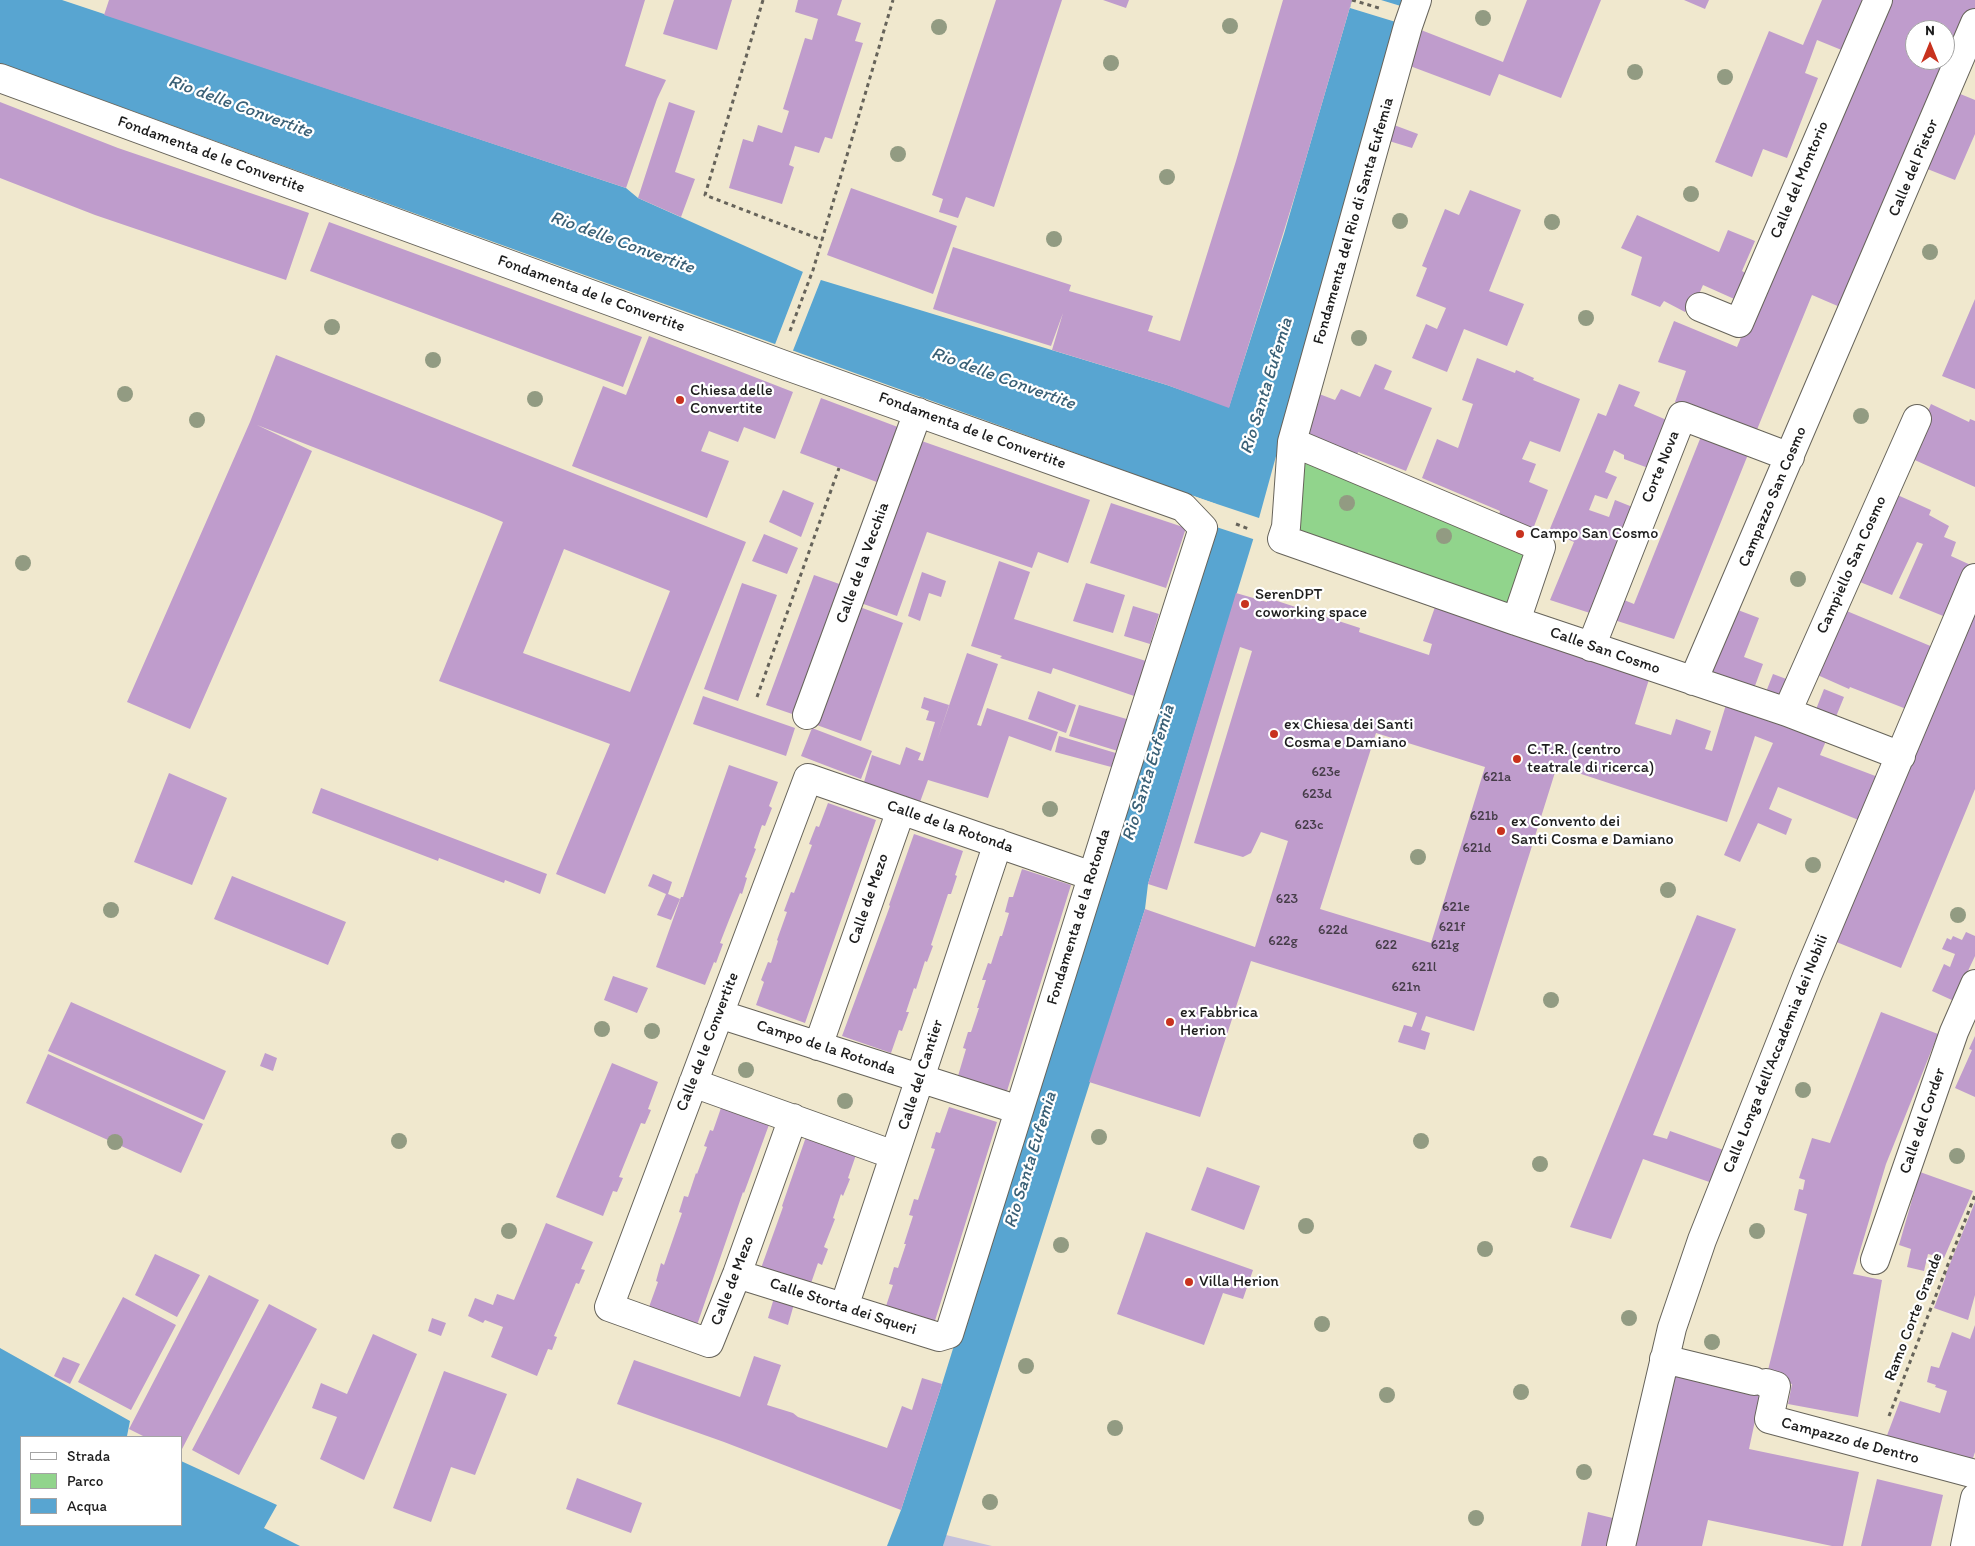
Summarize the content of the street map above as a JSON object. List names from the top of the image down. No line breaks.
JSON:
{"streets":{"street":["Fondamenta de le Convertite","Calle del Pistor","Calle del Montorio","Fondamenta del Rio di Santa Eufemia","Corte Nova","Campazzo San Cosmo","Calle de la Vecchia","Campiello San Cosmo","Calle San Cosmo","Calle de la Rotonda","Calle de Mezo","Fondamenta de la Rotonda","Calle de le Convertite","Campo de la Rotonda","Calle Longa dell'Accademia dei Nobili","Calle del Cantier","Calle del Corder","Calle Storta dei Squeri","Campazzo de Dentro"],"path":["Ramo Corte Grande"]},"crossings":[["Fondamenta de le Convertite","Calle de la Vecchia"],["Fondamenta de le Convertite","Fondamenta de la Rotonda"],["Calle del Pistor","Campazzo San Cosmo"],["Corte Nova","Campazzo San Cosmo"],["Corte Nova","Calle San Cosmo"],["Campazzo San Cosmo","Calle San Cosmo"],["Campiello San Cosmo","Calle San Cosmo"],["Calle San Cosmo","Calle Longa dell'Accademia dei Nobili"],["Calle de la Rotonda","Calle de Mezo"],["Calle de la Rotonda","Fondamenta de la Rotonda"],["Calle de la Rotonda","Calle de le Convertite"],["Calle de la Rotonda","Calle del Cantier"],["Calle de Mezo","Calle de le Convertite"],["Calle de Mezo","Campo de la Rotonda"],["Calle de Mezo","Calle Storta dei Squeri"],["Fondamenta de la Rotonda","Campo de la Rotonda"],["Fondamenta de la Rotonda","Calle Storta dei Squeri"],["Calle de le Convertite","Campo de la Rotonda"],["Campo de la Rotonda","Calle del Cantier"],["Calle Longa dell'Accademia dei Nobili","Campazzo de Dentro"],["Calle del Cantier","Calle Storta dei Squeri"],["Ramo Corte Grande","Campazzo de Dentro"]],"water":["Rio delle Convertite","Rio Santa Eufemia"],"places":["Chiesa delle Convertite","Campo San Cosmo","SerenDPT coworking space","ex Chiesa dei Santi Cosma e Damiano","C.T.R. (centro teatrale di ricerca)","ex Convento dei Santi Cosma e Damiano","ex Fabbrica Herion","Villa Herion"],"house_numbers":["623e","621a","623d","621b","623c","621d","623","621e","621f","622d","622g","622","621g","621l","621n"],"legend":["Strada","Parco","Acqua"],"north":"top"}
